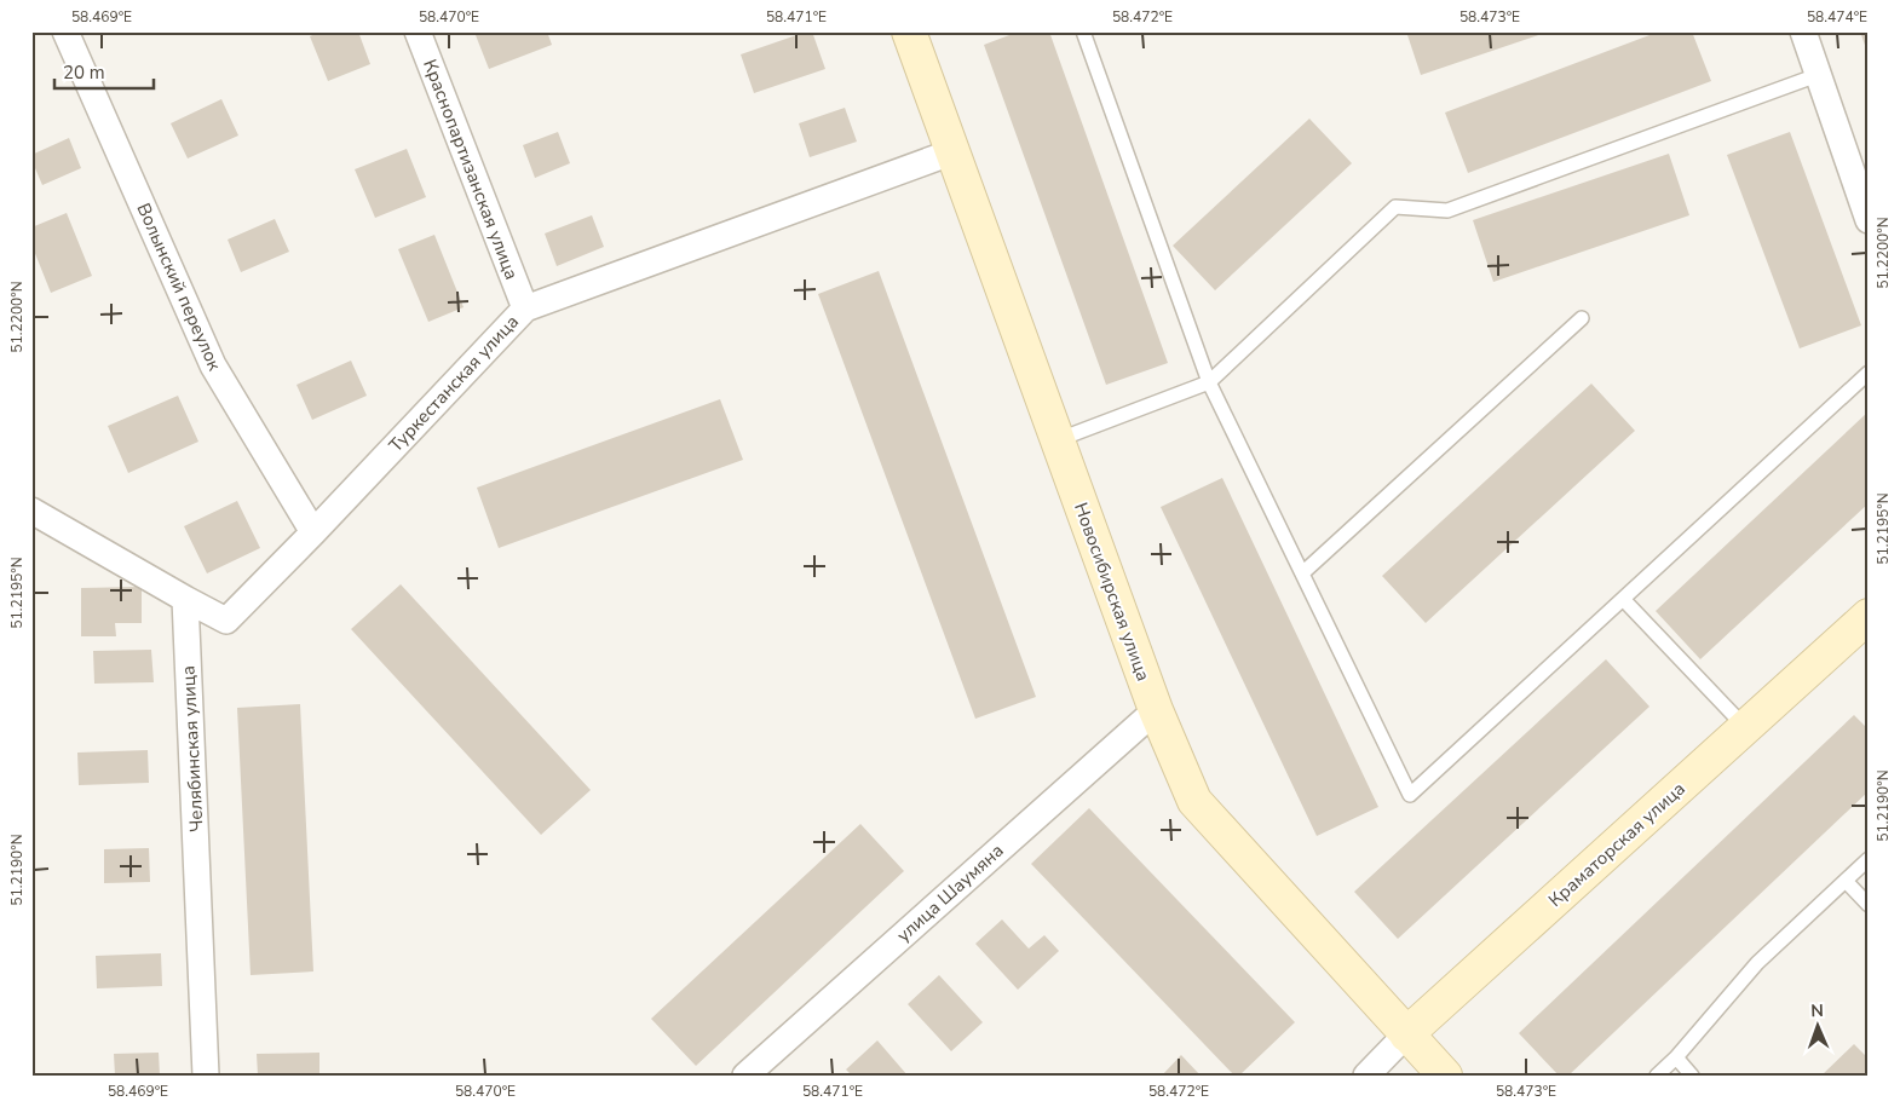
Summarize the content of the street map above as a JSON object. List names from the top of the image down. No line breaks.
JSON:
{"streets":{"main road":["Новосибирская улица","Краматорская улица"],"street":["Краснопартизанская улица","Волынский переулок","Туркестанская улица","Челябинская улица","улица Шаумяна"]},"crossings":[["Краснопартизанская улица","Туркестанская улица"],["Волынский переулок","Туркестанская улица"],["Туркестанская улица","Новосибирская улица"],["Туркестанская улица","Челябинская улица"],["Новосибирская улица","Краматорская улица"],["Новосибирская улица","улица Шаумяна"]],"scale_bar":"20 m","north":"top","coordinates":["58.469°E","58.470°E","58.471°E","58.472°E","58.473°E","58.474°E","51.2200°N","51.2195°N","51.2190°N"]}
